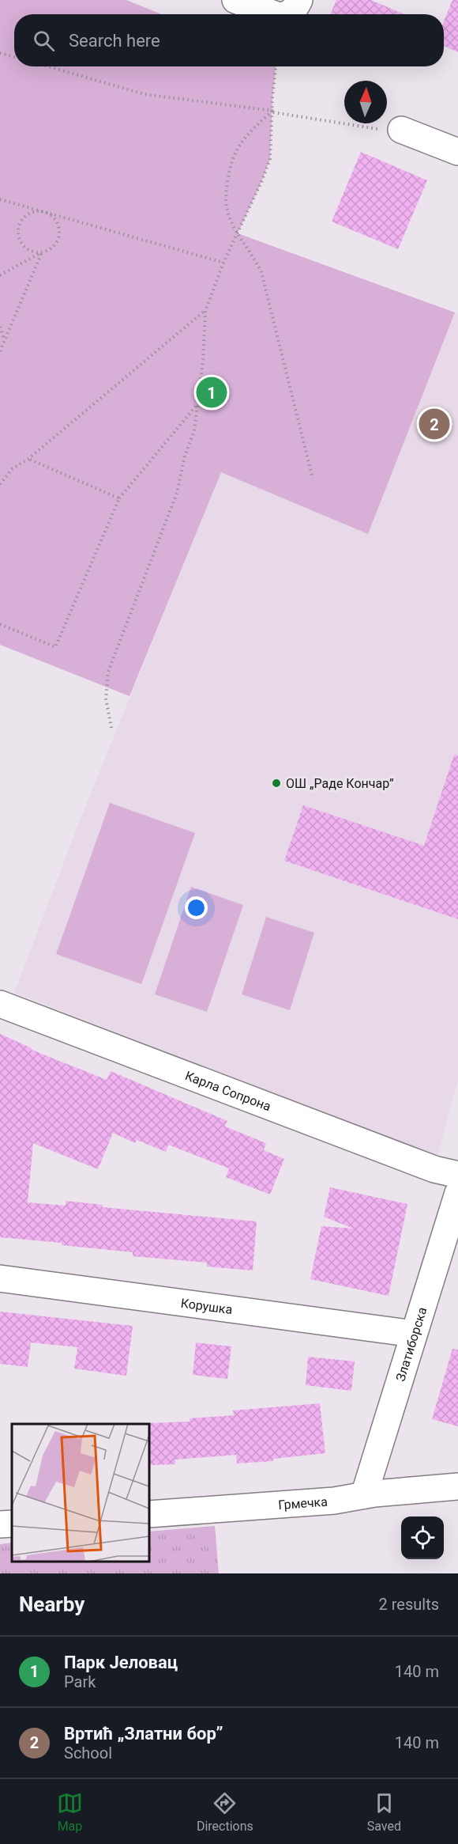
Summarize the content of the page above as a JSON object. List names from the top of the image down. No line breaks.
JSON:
{"streets":{"street":["Карла Сопрона","Корушка","Златиборска","Грмечка"]},"crossings":[["Корушка","Златиборска"],["Златиборска","Грмечка"]],"places":["ОШ „Раде Кончар”"],"north":"top","page":{"search":"Search here","pins":["1","2"],"heading":["Nearby","2 results"],"list":[{"mark":"1","name":"Парк Јеловац","note":"Park","value":"140 m"},{"mark":"2","name":"Вртић „Златни бор”","note":"School","value":"140 m"}],"nav":["Map","Directions","Saved"]}}
